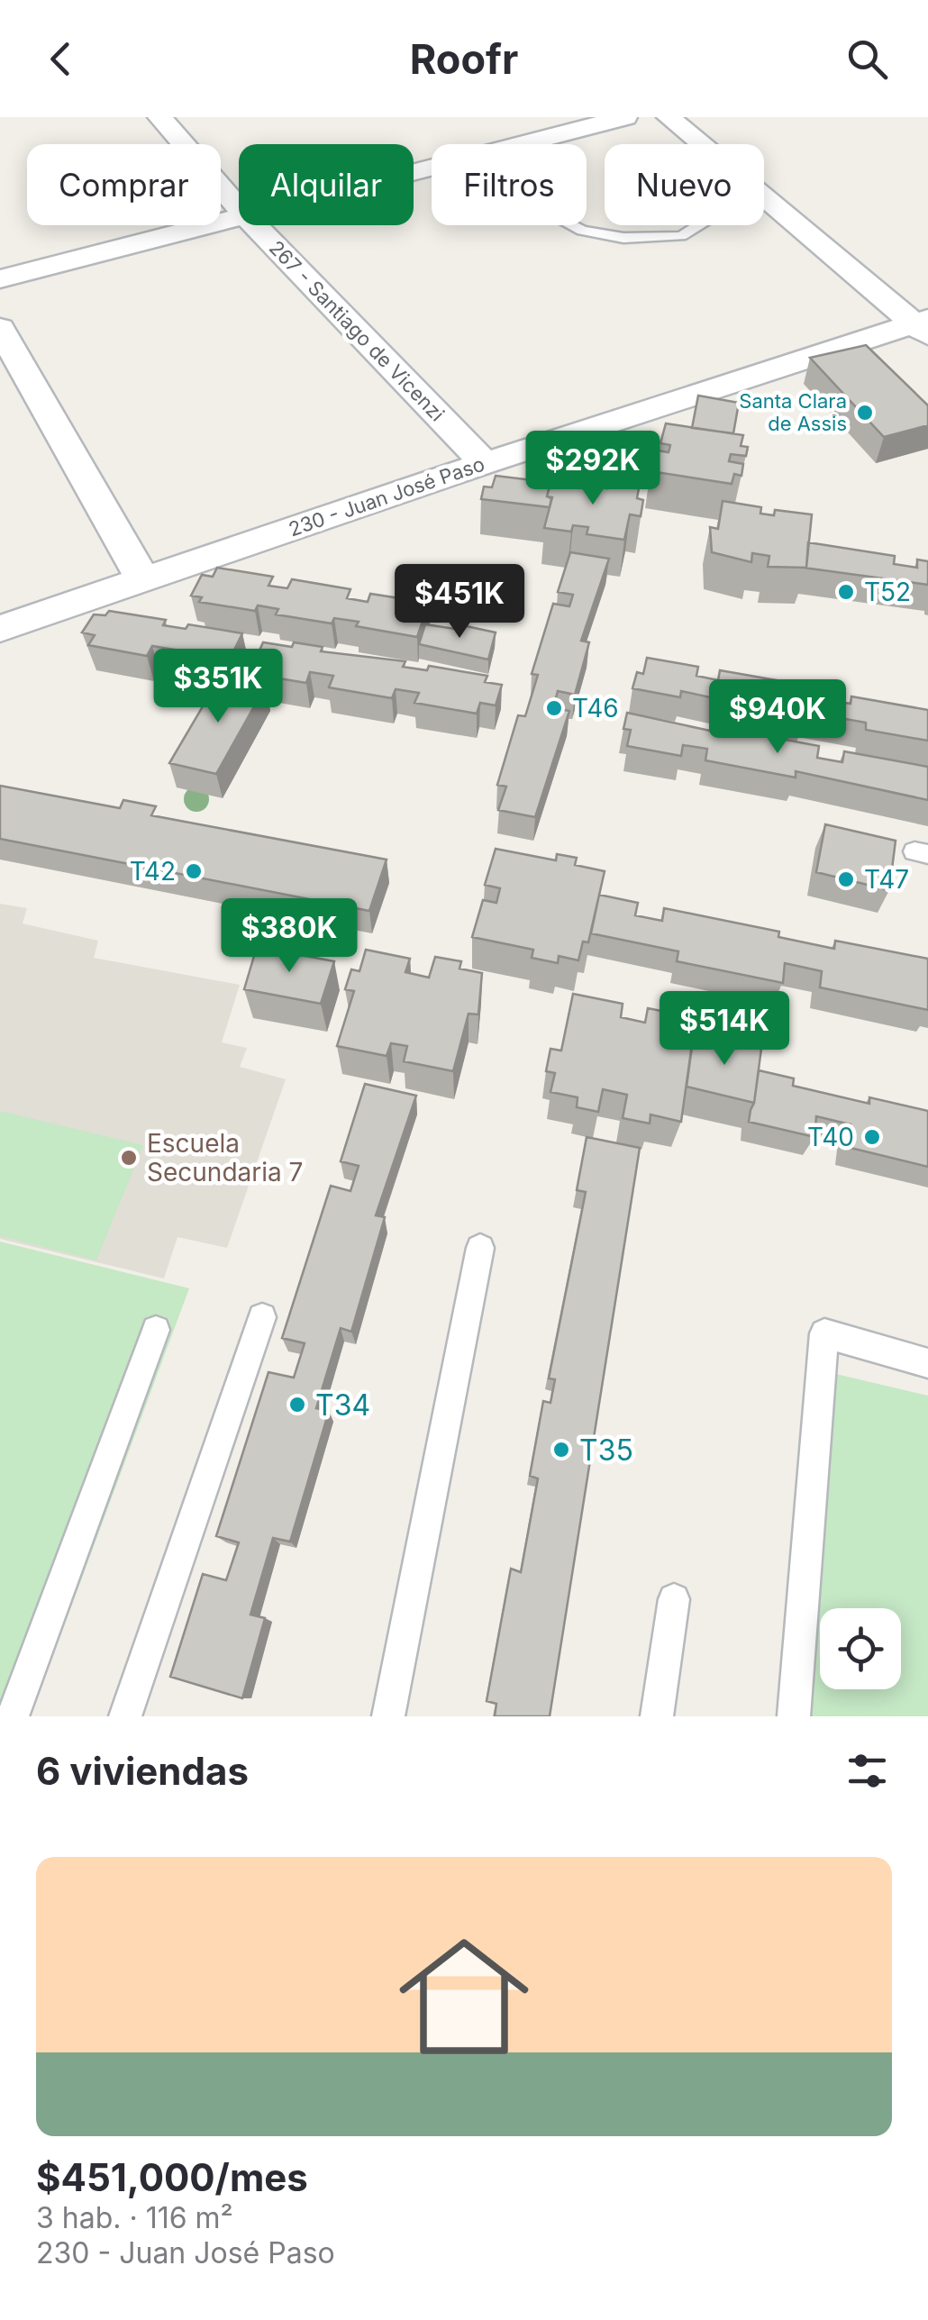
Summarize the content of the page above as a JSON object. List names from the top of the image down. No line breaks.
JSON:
{"streets":{"street":["267 - Santiago de Vicenzi","230 - Juan José Paso"]},"crossings":[["267 - Santiago de Vicenzi","230 - Juan José Paso"]],"places":["Santa Clara de Assis","T52","T46","T42","T47","T40","Escuela Secundaria 7","T34","T35"],"page":{"header":"Roofr","chip":["Comprar","Alquilar","Filtros","Nuevo"],"price":["$292K","$451K","$351K","$940K","$380K","$514K"],"heading":"6 viviendas","list":[{"name":"$451,000/mes","note":"3 hab. · 116 m² · 230 - Juan José Paso"}]}}
